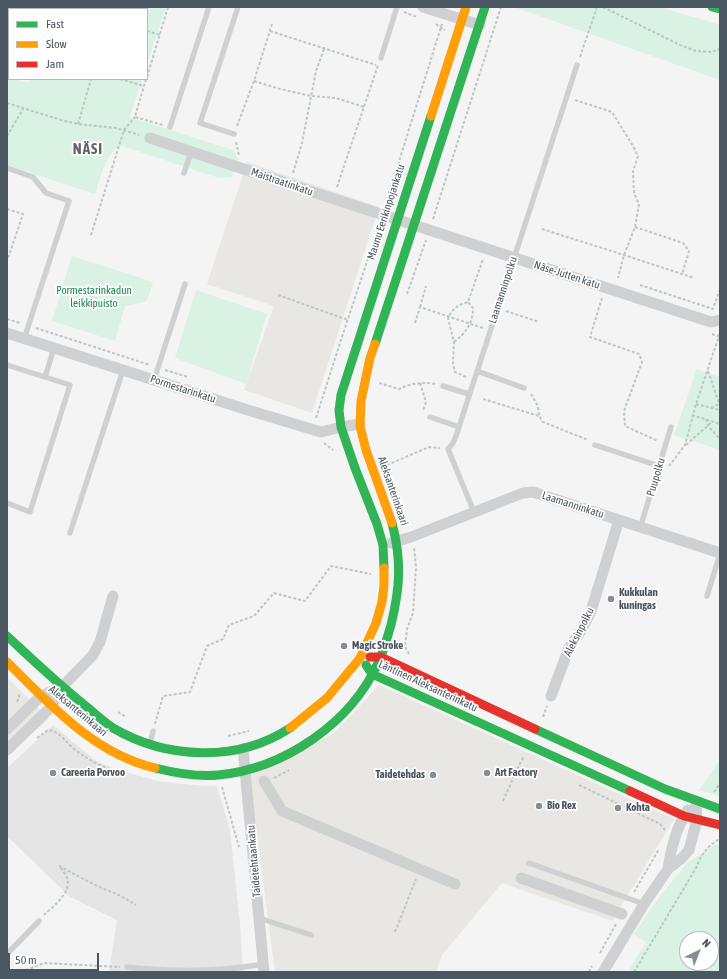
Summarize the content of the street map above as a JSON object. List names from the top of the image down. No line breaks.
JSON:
{"streets":{"street":["Maistraatinkatu","Maunu Eerikinpojankatu","Näse-Jutten katu","Pormestarinkatu","Aleksanterinkaari","Laamanninkatu","Aleksinpolku","Läntinen Aleksanterinkatu","Taidetehtaankatu"],"lane":["Laamanninpolku","Puupolku"]},"crossings":[["Maistraatinkatu","Maunu Eerikinpojankatu"],["Maistraatinkatu","Näse-Jutten katu"],["Maunu Eerikinpojankatu","Aleksanterinkaari"],["Näse-Jutten katu","Laamanninpolku"],["Puupolku","Laamanninkatu"],["Aleksanterinkaari","Laamanninkatu"],["Aleksanterinkaari","Läntinen Aleksanterinkatu"],["Aleksanterinkaari","Taidetehtaankatu"],["Laamanninkatu","Aleksinpolku"]],"districts":["NÄSI"],"parks":["Pormestarinkadun leikkipuisto"],"places":["Kukkulan kuningas","Magic Stroke","Careeria Porvoo","Art Factory","Taidetehdas","Bio Rex","Kohta"],"legend":["Fast","Slow","Jam"],"scale_bar":"50 m","north":"top right"}
